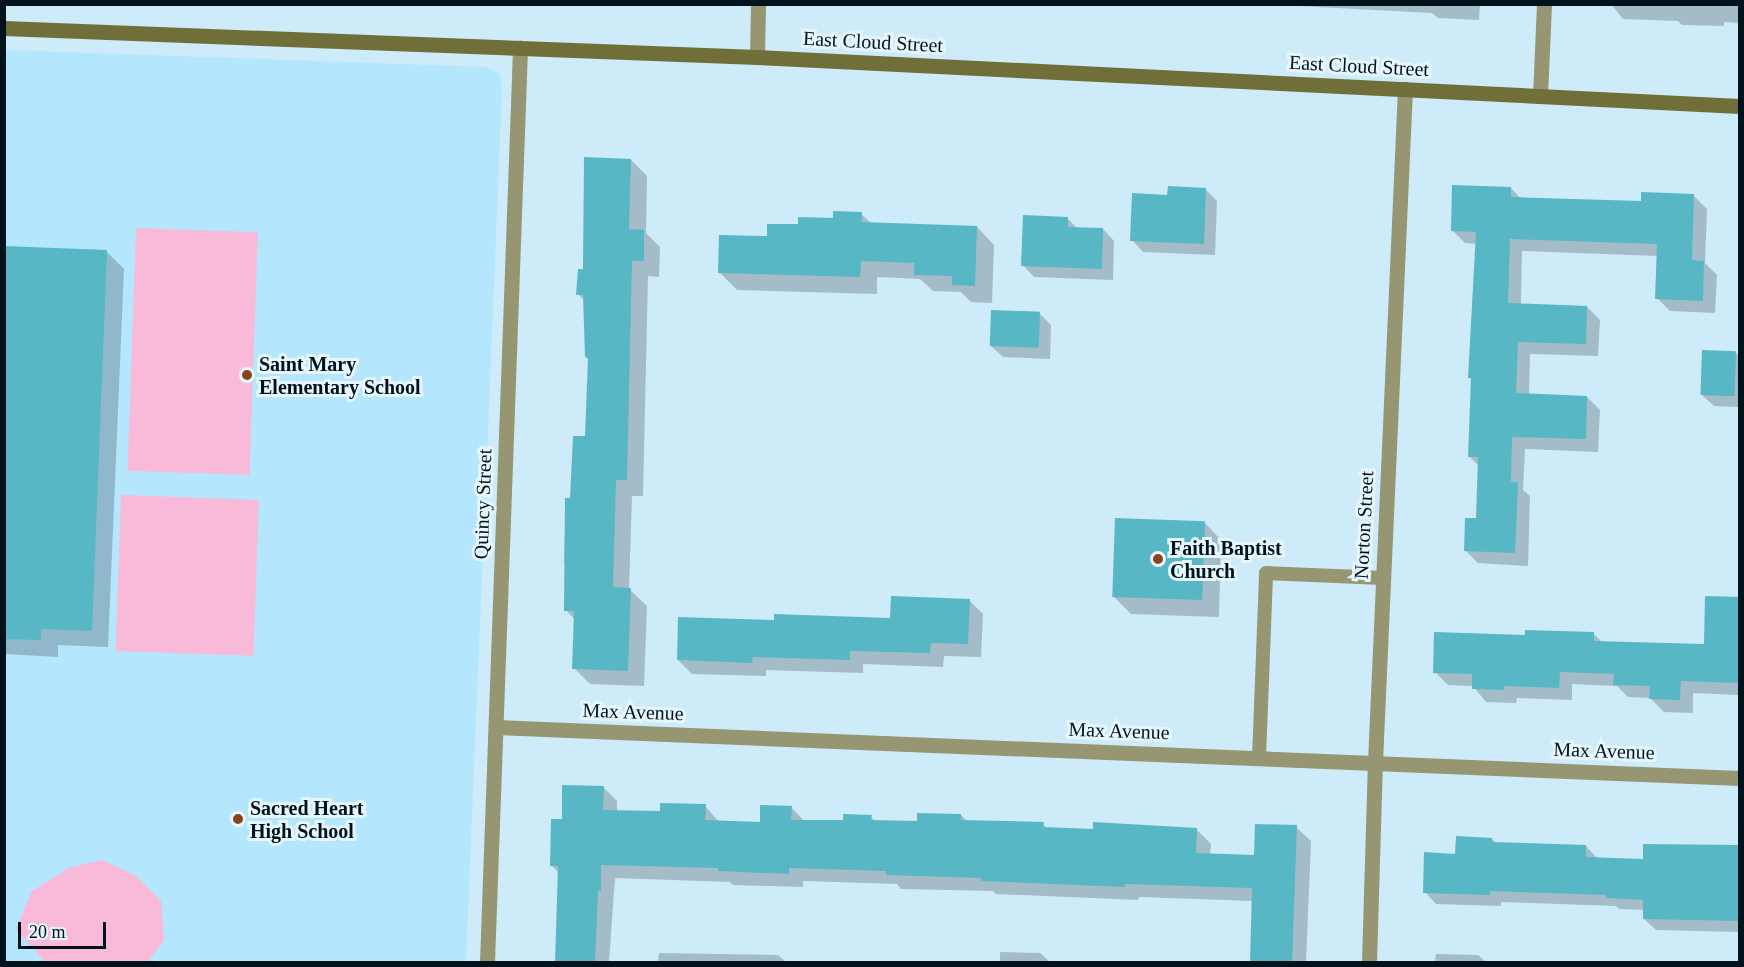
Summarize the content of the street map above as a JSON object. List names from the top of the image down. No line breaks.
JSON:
{"streets":{"main road":["East Cloud Street"],"street":["Quincy Street","Norton Street","Max Avenue"]},"crossings":[["East Cloud Street","Quincy Street"],["East Cloud Street","Norton Street"],["Quincy Street","Max Avenue"],["Norton Street","Max Avenue"]],"places":["Saint Mary Elementary School","Faith Baptist Church","Sacred Heart High School"],"scale_bar":"20 m"}
